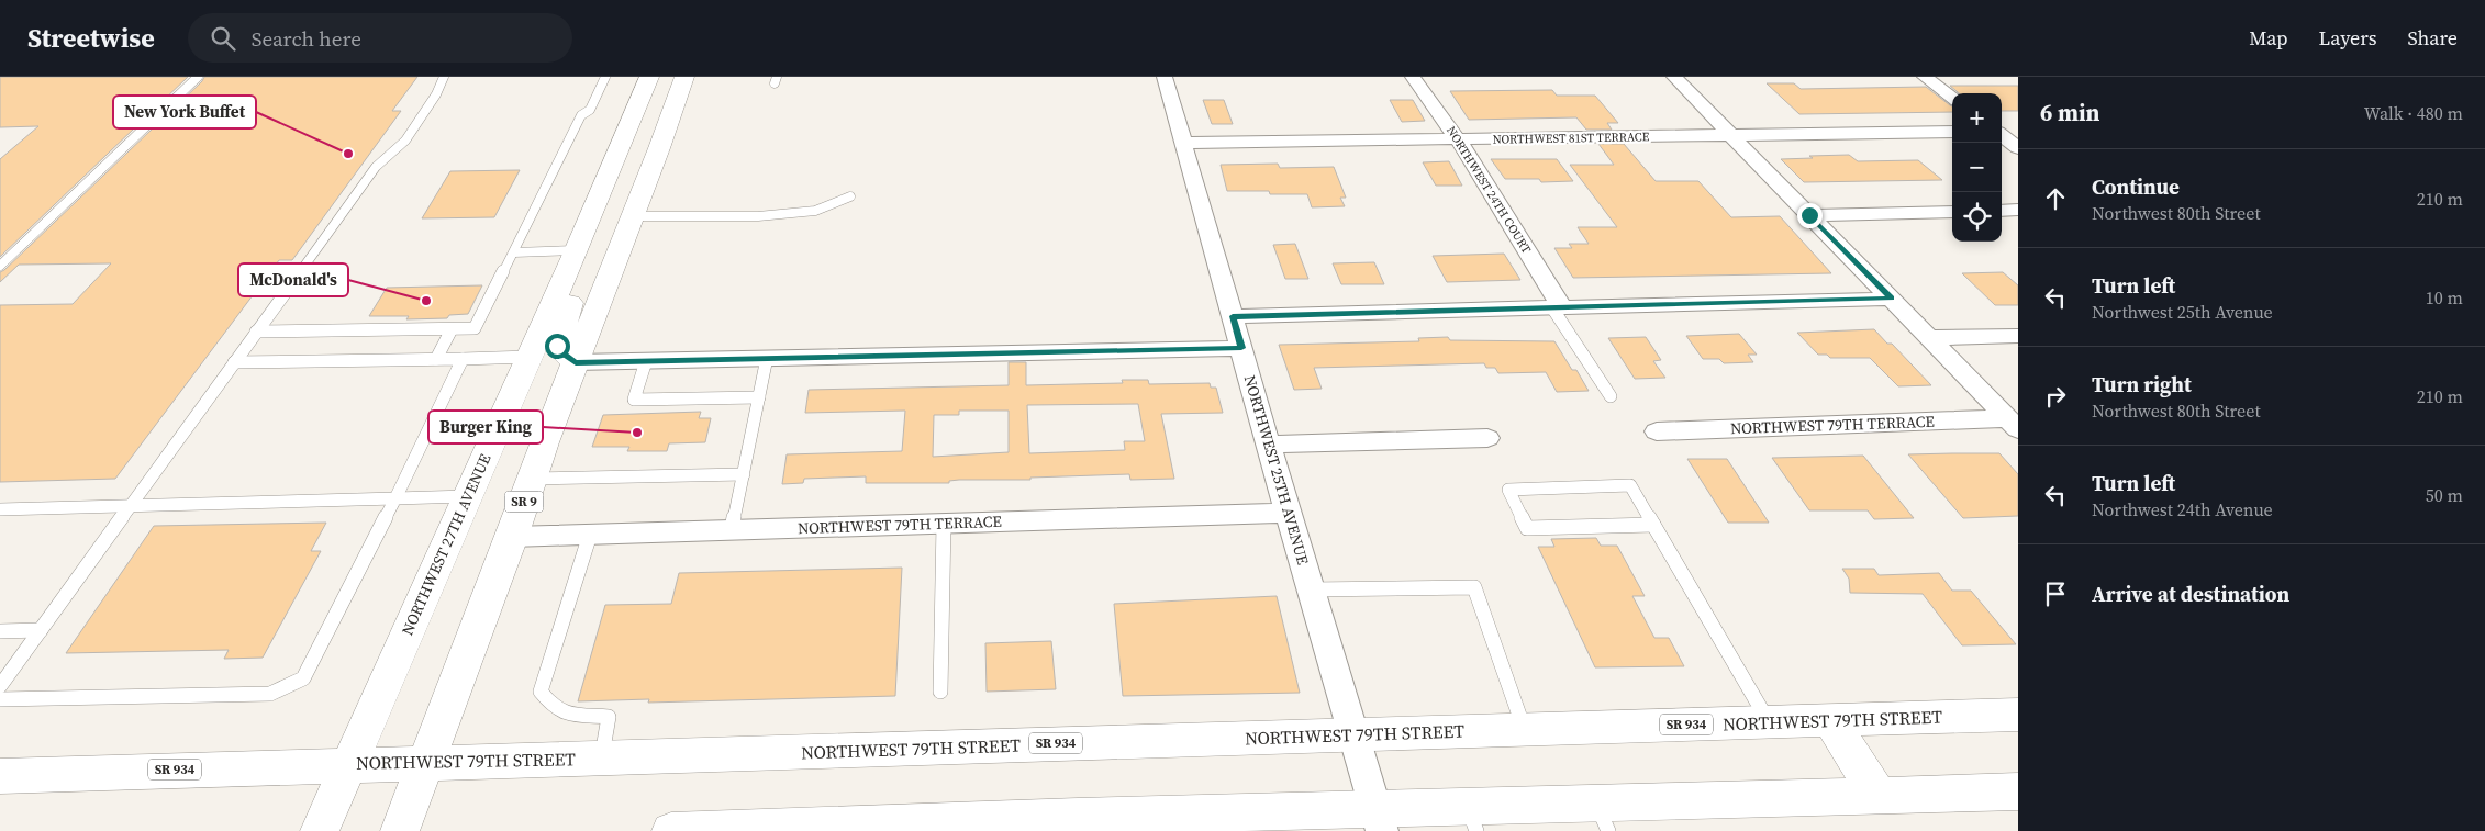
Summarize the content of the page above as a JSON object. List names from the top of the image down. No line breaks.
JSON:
{"streets":{"main road":["SR 9","NORTHWEST 27TH AVENUE","NORTHWEST 79TH STREET","SR 934"],"street":["NORTHWEST 81ST TERRACE","NORTHWEST 24TH COURT","NORTHWEST 79TH TERRACE","NORTHWEST 25TH AVENUE"]},"crossings":[["NORTHWEST 81ST TERRACE","NORTHWEST 24TH COURT"],["NORTHWEST 81ST TERRACE","NORTHWEST 25TH AVENUE"],["NORTHWEST 79TH TERRACE","NORTHWEST 25TH AVENUE"],["NORTHWEST 79TH TERRACE","SR 9"],["NORTHWEST 25TH AVENUE","NORTHWEST 79TH STREET"],["SR 9","NORTHWEST 79TH STREET"],["NORTHWEST 27TH AVENUE","NORTHWEST 79TH STREET"]],"places":["New York Buffet","McDonald's","Burger King"],"page":{"header":"Streetwise","search":"Search here","nav":["Map","Layers","Share"],"heading":["6 min","Walk · 480 m"],"map_buttons":["+","−"],"list":[["Continue","Northwest 80th Street","210 m"],["Turn left","Northwest 25th Avenue","10 m"],["Turn right","Northwest 80th Street","210 m"],["Turn left","Northwest 24th Avenue","50 m"],"Arrive at destination"]}}
